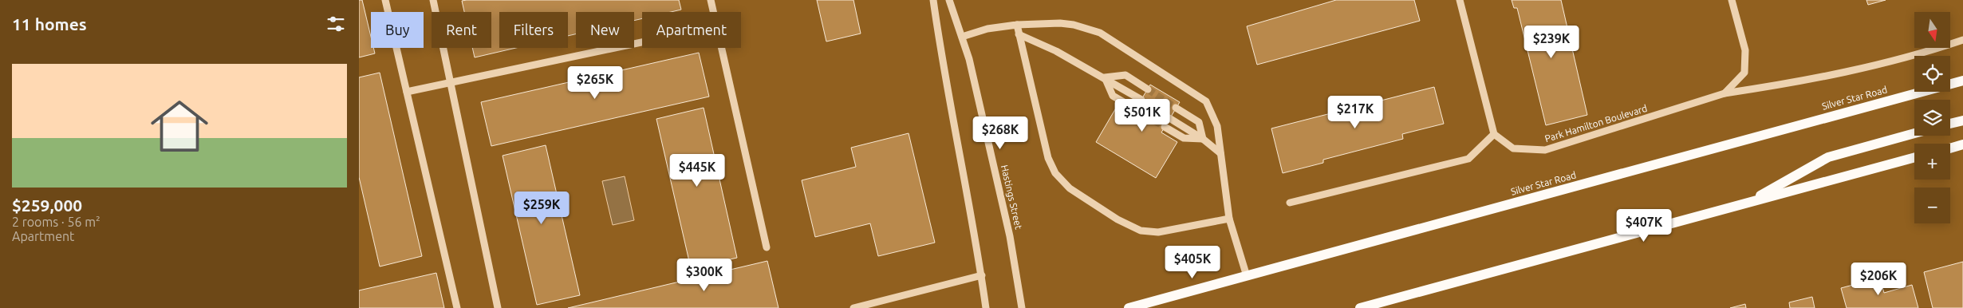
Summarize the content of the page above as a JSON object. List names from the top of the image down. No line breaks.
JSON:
{"streets":{"main road":["Silver Star Road"],"street":["Park Hamilton Boulevard","Hastings Street"]},"north":"bottom","page":{"heading":"11 homes","map_buttons":["+","−"],"chip":["Buy","Rent","Filters","New","Apartment"],"price":["$239K","$265K","$217K","$501K","$268K","$445K","$259K","$407K","$405K","$300K","$206K"],"list":[{"name":"$259,000","note":"2 rooms · 56 m² · Apartment"}]}}
